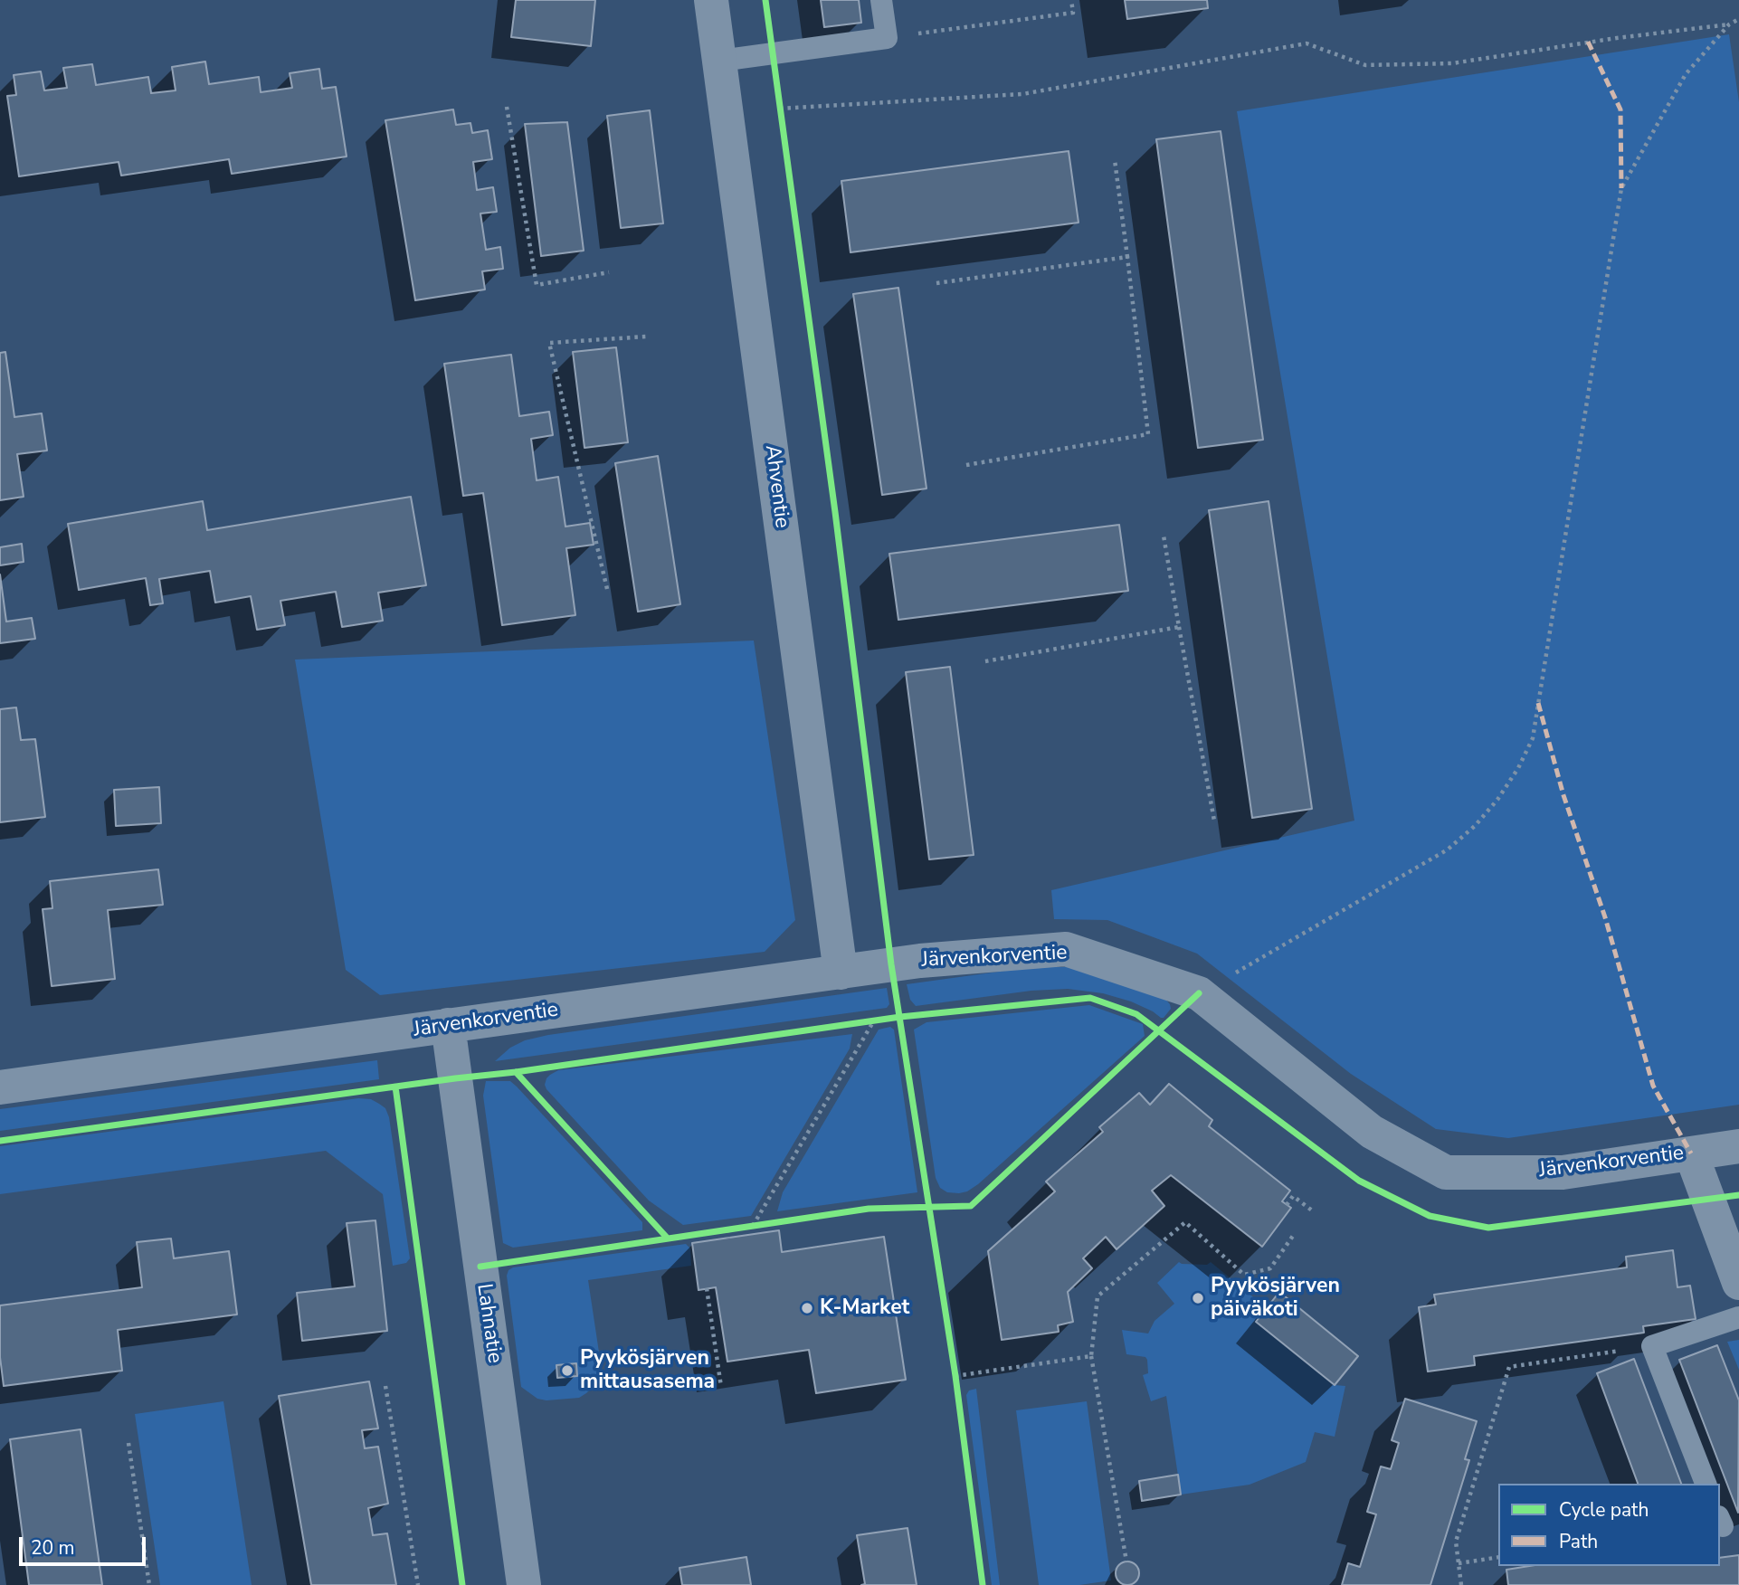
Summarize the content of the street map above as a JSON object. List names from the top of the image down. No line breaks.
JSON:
{"streets":{"street":["Ahventie","Järvenkorventie","Lahnatie"]},"crossings":[["Ahventie","Järvenkorventie"],["Järvenkorventie","Lahnatie"]],"places":["Pyykösjärven päiväkoti","K-Market","Pyykösjärven mittausasema"],"legend":["Cycle path","Path"],"scale_bar":"20 m"}
